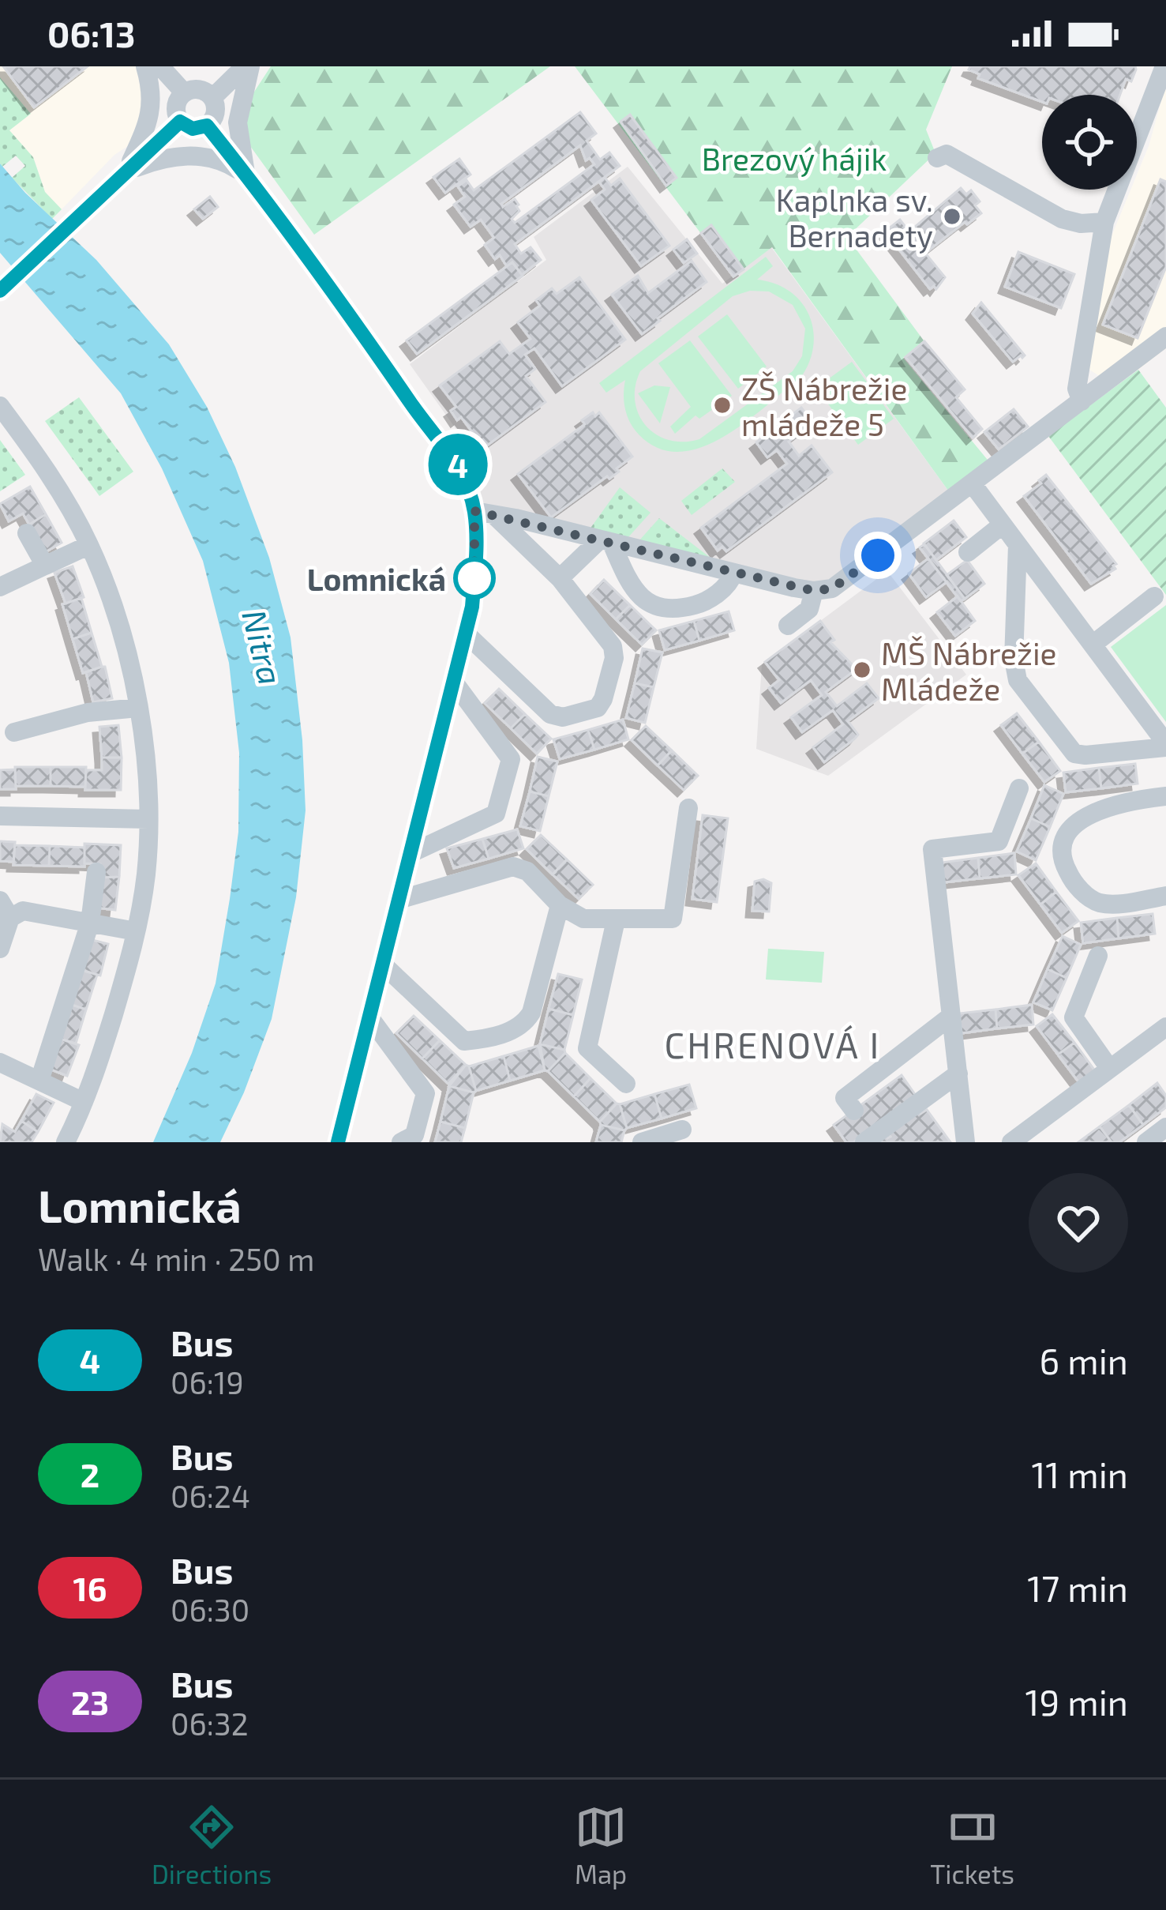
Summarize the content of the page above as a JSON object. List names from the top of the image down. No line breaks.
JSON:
{"districts":["CHRENOVÁ I"],"water":["Nitra"],"parks":["Brezový hájik"],"places":["Kaplnka sv. Bernadety","ZŠ Nábrežie mládeže 5","Lomnická","MŠ Nábrežie Mládeže"],"lines":["bus line 4"],"page":{"status":"06:13","on_map":"4","heading":["Lomnická","Walk · 4 min · 250 m"],"list":[{"mark":"4","name":"Bus","note":"06:19","value":"6 min"},{"mark":"2","name":"Bus","note":"06:24","value":"11 min"},{"mark":"16","name":"Bus","note":"06:30","value":"17 min"},{"mark":"23","name":"Bus","note":"06:32","value":"19 min"}],"tabs":["Directions","Map","Tickets"]}}
